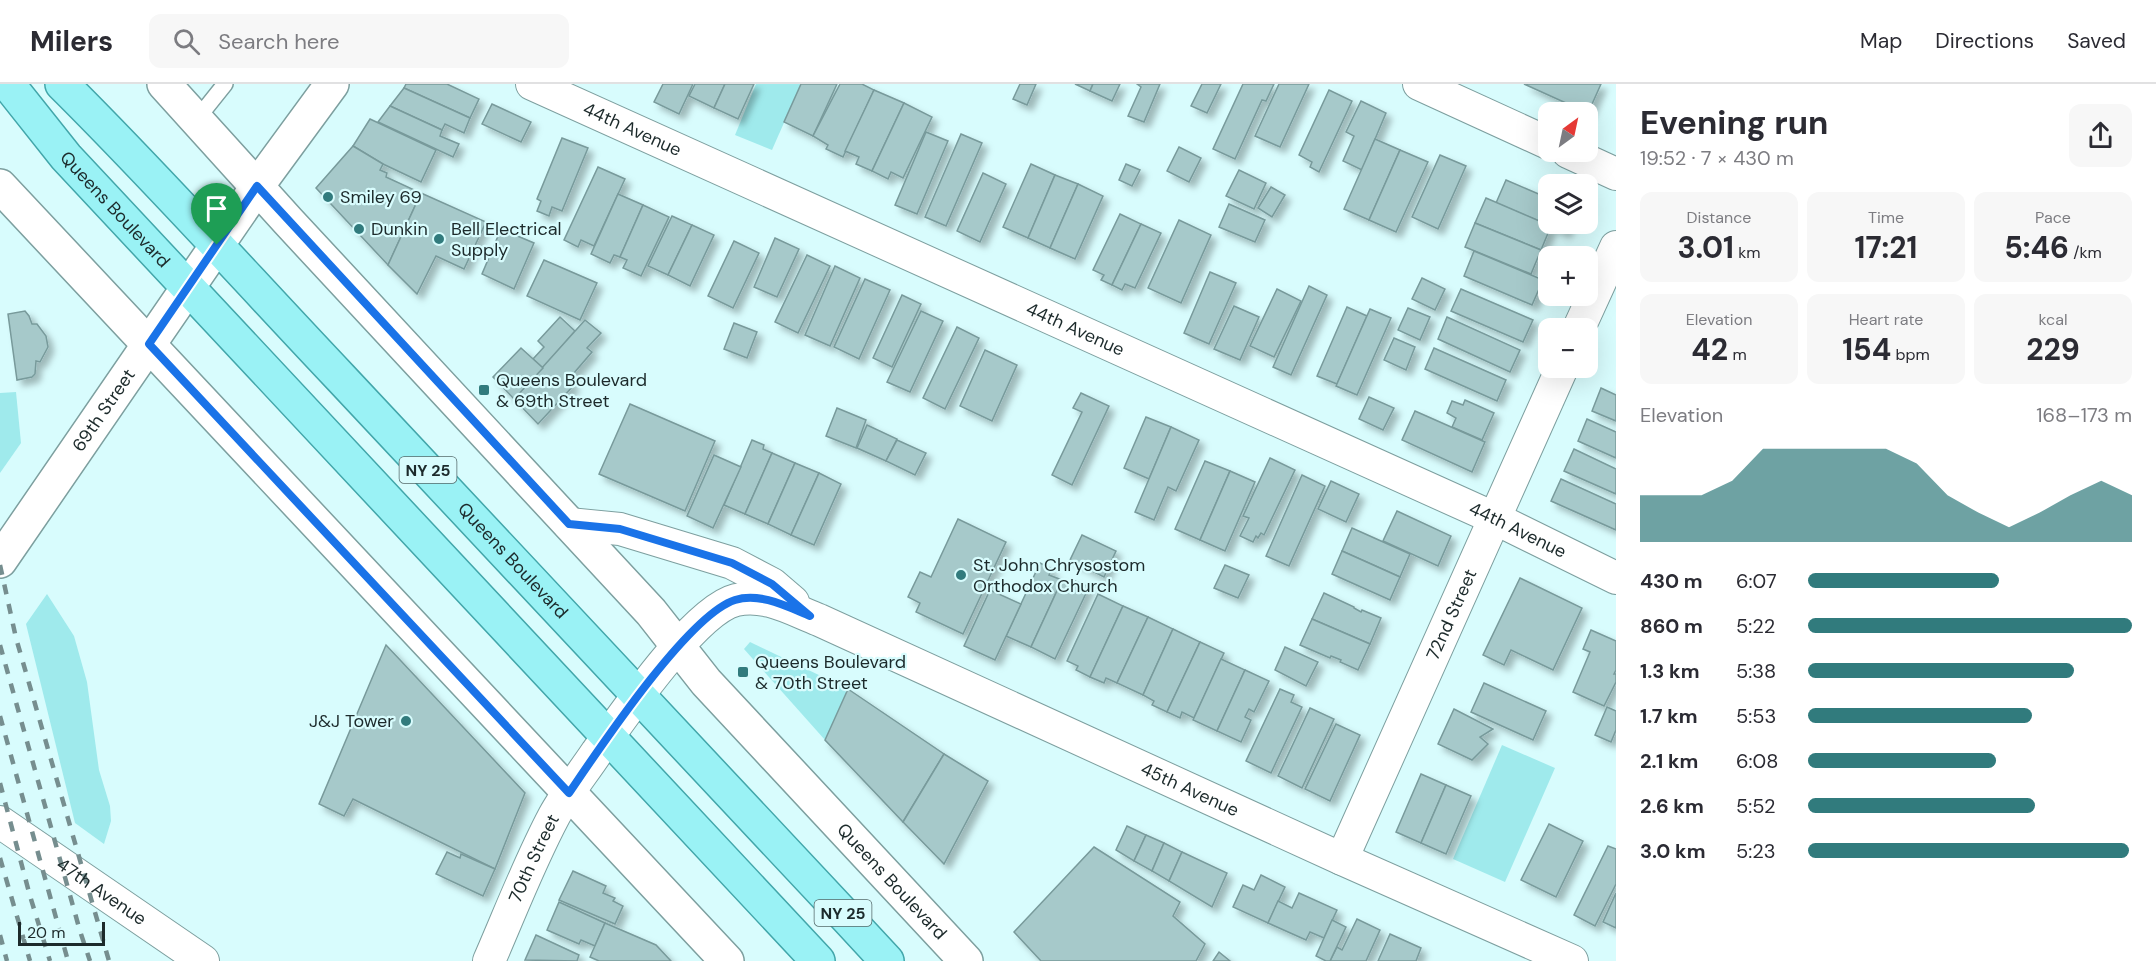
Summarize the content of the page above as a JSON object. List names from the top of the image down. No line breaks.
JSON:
{"streets":{"main road":["Queens Boulevard","NY 25"],"street":["44th Avenue","69th Street","72nd Street","45th Avenue","70th Street","47th Avenue"]},"crossings":[["44th Avenue","72nd Street"],["Queens Boulevard","69th Street"],["Queens Boulevard","45th Avenue"],["Queens Boulevard","70th Street"],["72nd Street","45th Avenue"],["45th Avenue","70th Street"]],"places":{"other":["Smiley 69","Dunkin","Bell Electrical Supply","St. John Chrysostom Orthodox Church","J&J Tower"],"transit":["Queens Boulevard & 69th Street","Queens Boulevard & 70th Street"]},"scale_bar":"20 m","north":"top right","page":{"header":"Milers","search":"Search here","nav":["Map","Directions","Saved"],"heading":["Evening run","19:52 · 7 × 430 m"],"map_buttons":["+","−"],"stats":[["Distance","3.01 km"],["Time","17:21"],["Pace","5:46 /km"],["Elevation","42 m"],["Heart rate","154 bpm"],["kcal","229"]],"chart":["Elevation","168–173 m"],"list":[{"name":"430 m","note":"6:07"},{"name":"860 m","note":"5:22"},{"name":"1.3 km","note":"5:38"},{"name":"1.7 km","note":"5:53"},{"name":"2.1 km","note":"6:08"},{"name":"2.6 km","note":"5:52"},{"name":"3.0 km","note":"5:23"}],"scale":"20 m"}}
